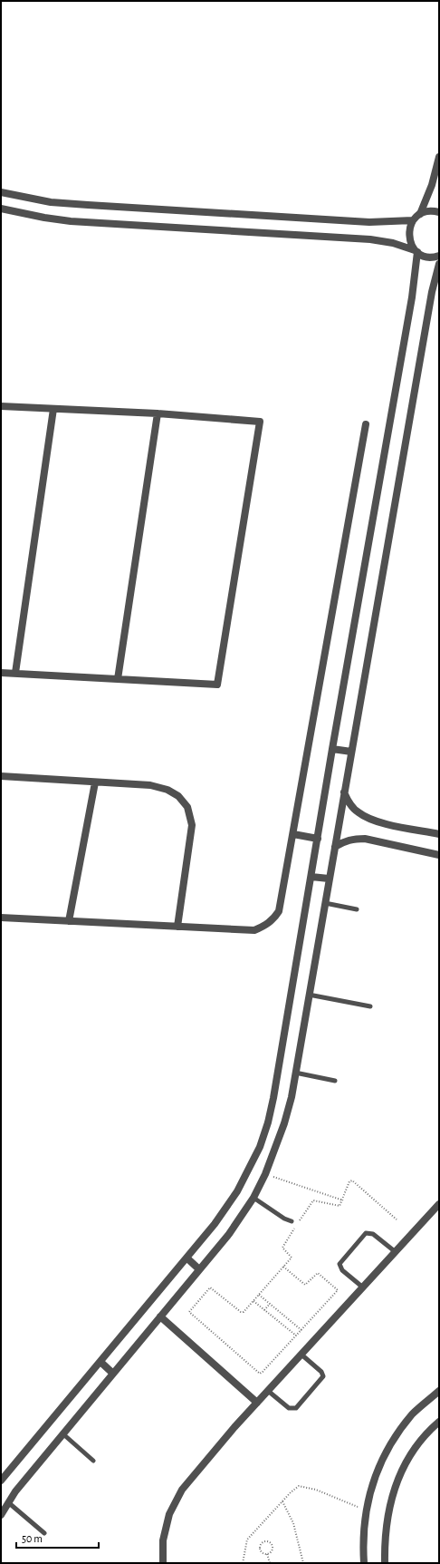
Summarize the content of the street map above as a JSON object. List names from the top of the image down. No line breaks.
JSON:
{"scale_bar":"50 m"}
